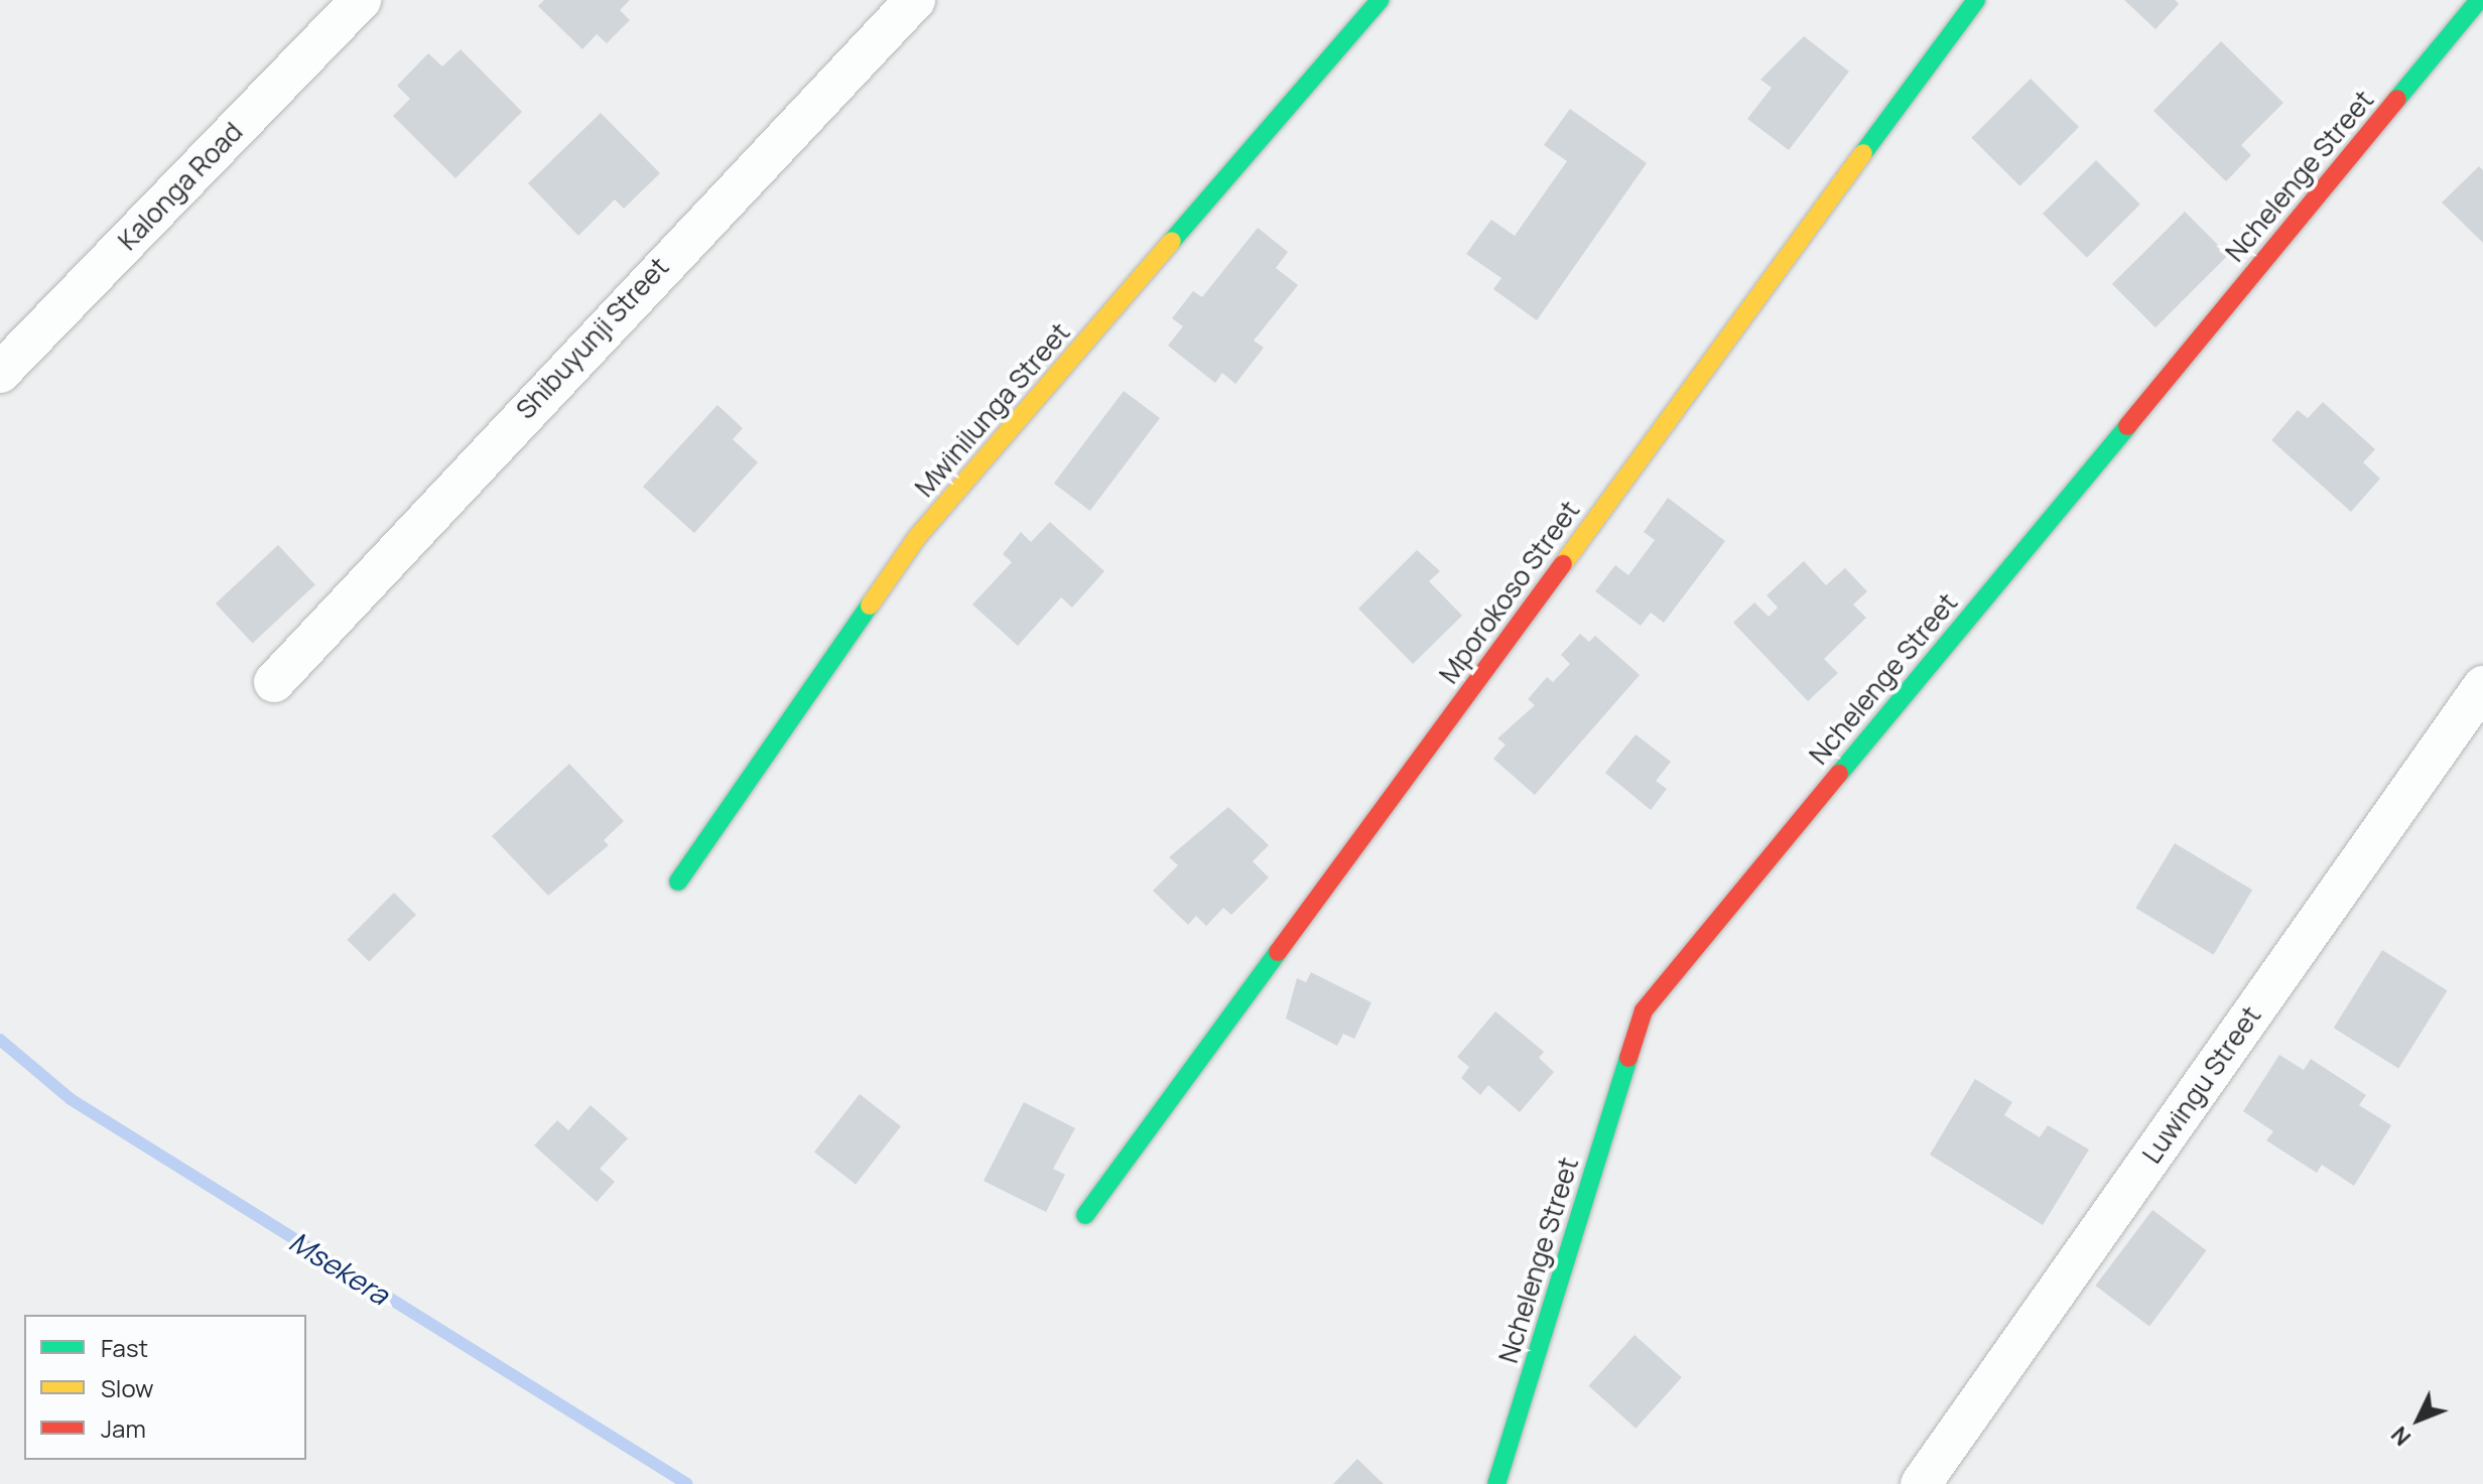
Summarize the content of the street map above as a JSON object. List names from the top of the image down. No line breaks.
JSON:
{"streets":{"street":["Nchelenge Street","Kalonga Road","Shibuyunji Street","Mwinilunga Street","Mporokoso Street","Luwingu Street"]},"water":["Msekera"],"legend":["Fast","Slow","Jam"],"north":"bottom left"}
